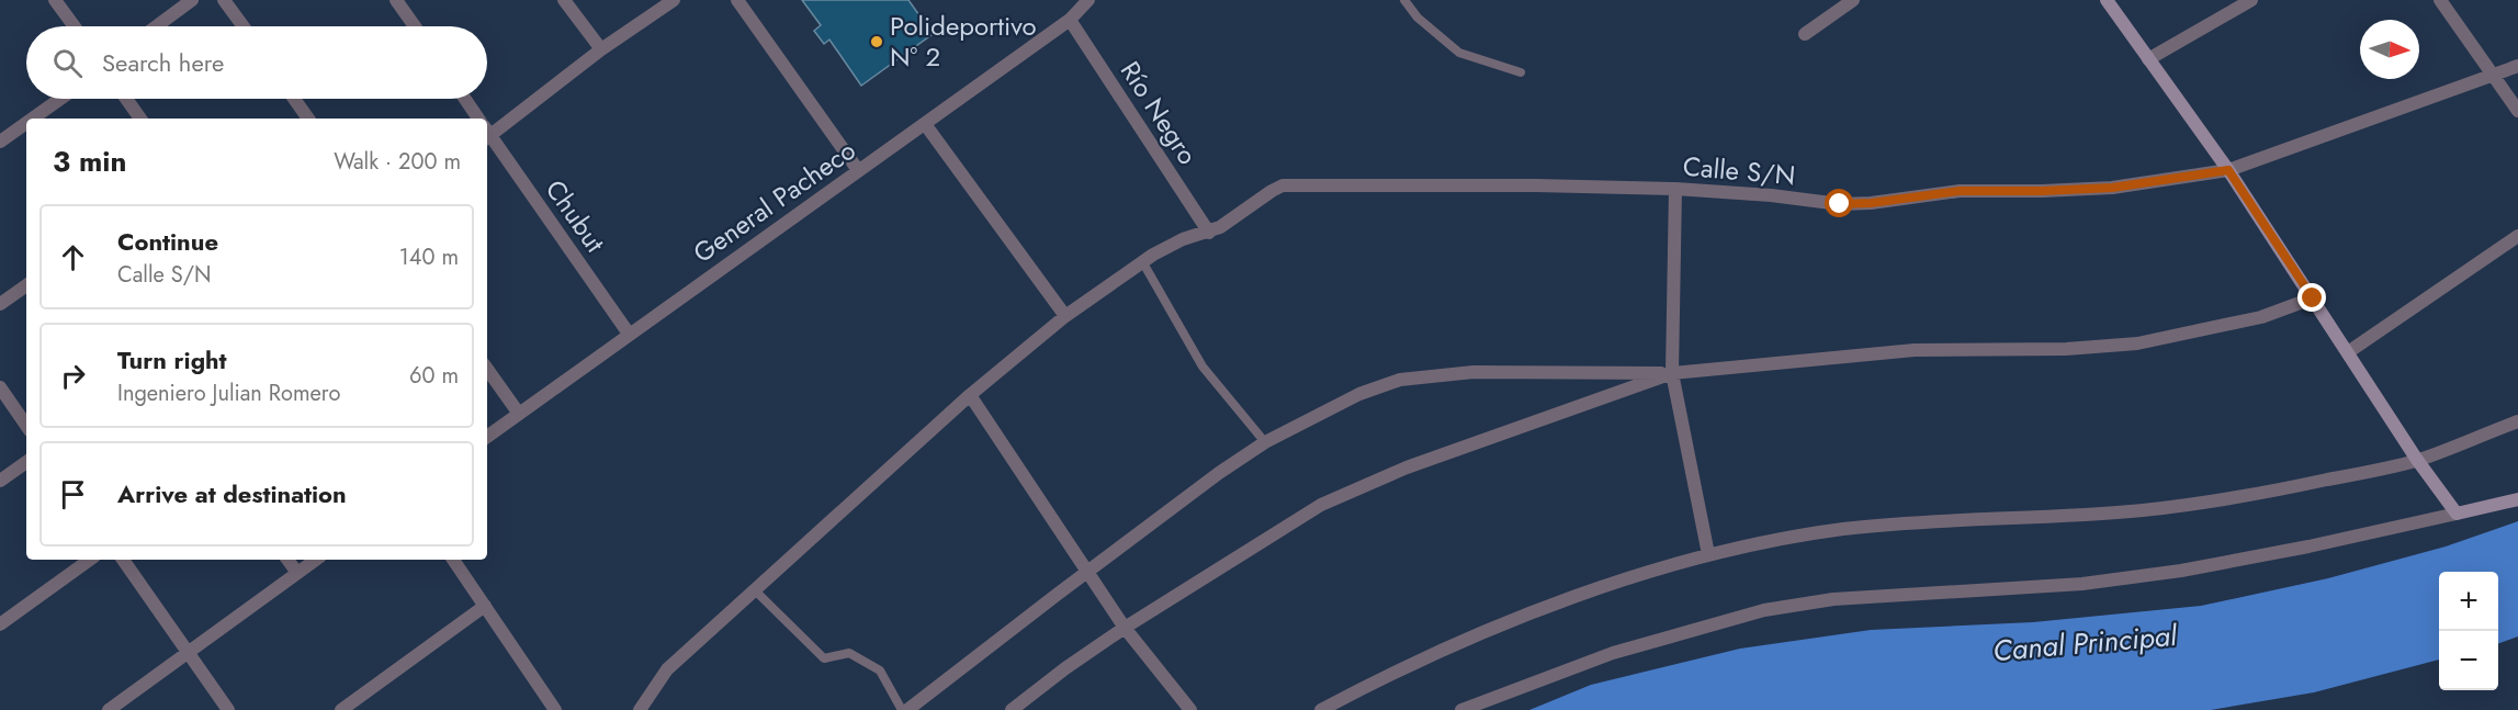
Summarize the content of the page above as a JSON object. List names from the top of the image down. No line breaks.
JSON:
{"streets":{"street":["Río Negro","Calle S/N","General Pacheco","Chubut"]},"crossings":[["Río Negro","Calle S/N"],["Río Negro","General Pacheco"],["General Pacheco","Chubut"]],"water":["Canal Principal"],"places":["Polideportivo Nº 2"],"north":"right","page":{"search":"Search here","heading":["3 min","Walk · 200 m"],"list":[["Continue","Calle S/N","140 m"],["Turn right","Ingeniero Julian Romero","60 m"],"Arrive at destination"],"map_buttons":["+","−"]}}
